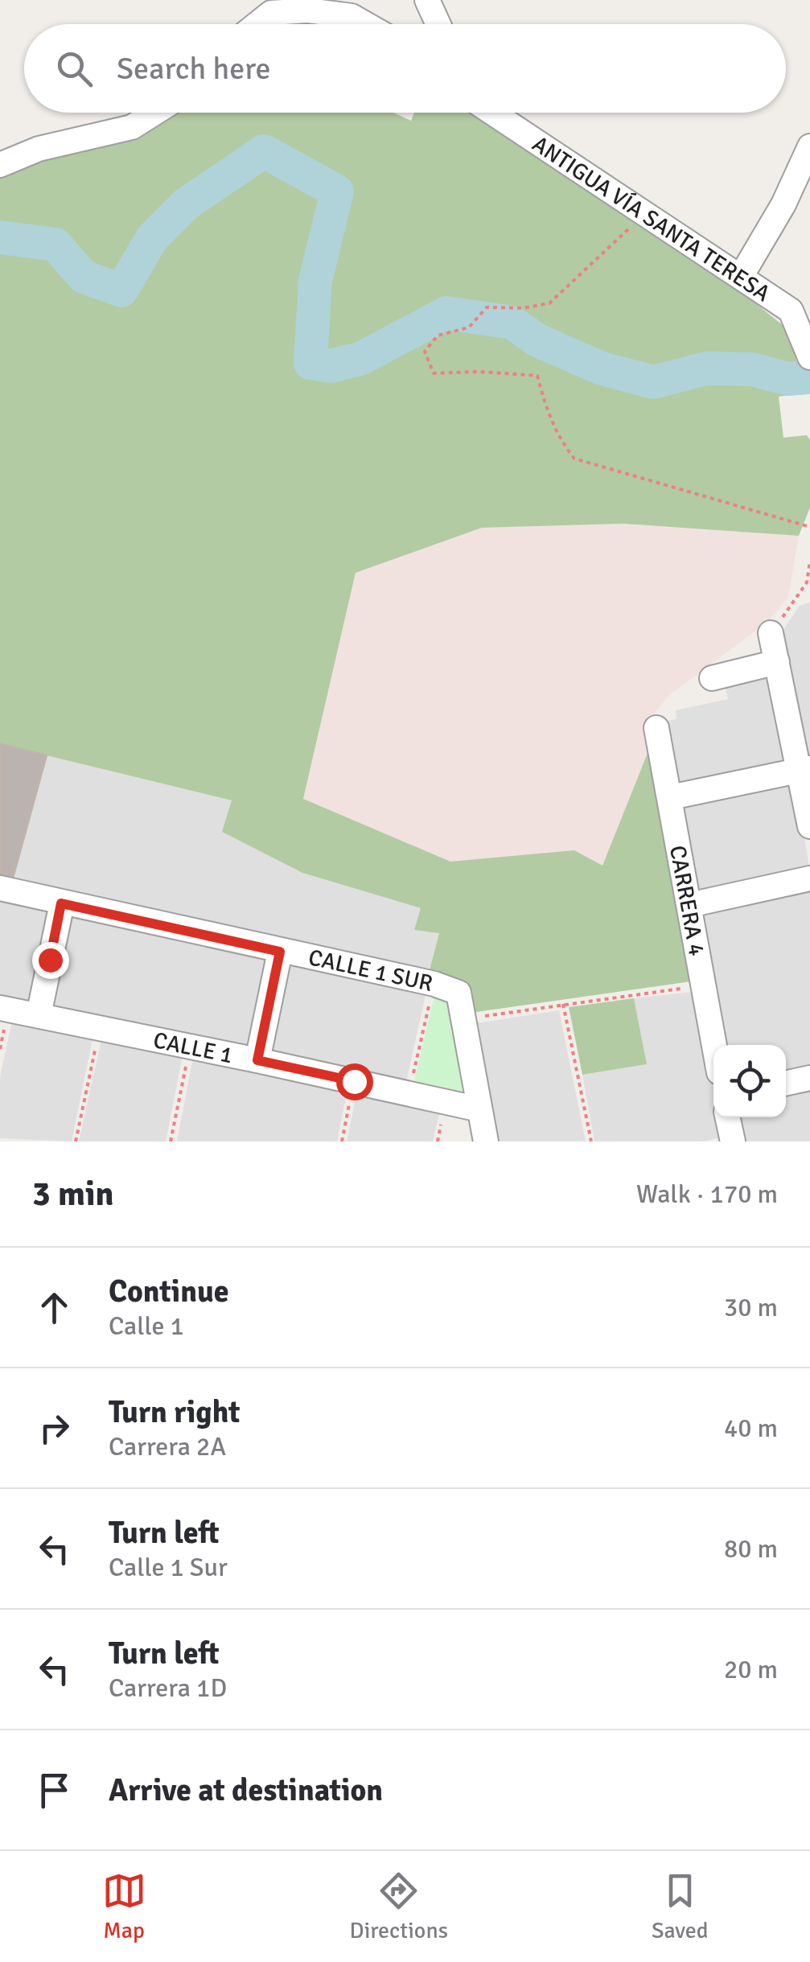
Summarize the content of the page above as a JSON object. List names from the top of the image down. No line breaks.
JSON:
{"streets":{"street":["ANTIGUA VÍA SANTA TERESA","CARRERA 4","CALLE 1 SUR","CALLE 1"]},"page":{"search":"Search here","heading":["3 min","Walk · 170 m"],"list":[["Continue","Calle 1","30 m"],["Turn right","Carrera 2A","40 m"],["Turn left","Calle 1 Sur","80 m"],["Turn left","Carrera 1D","20 m"],"Arrive at destination"],"nav":["Map","Directions","Saved"]}}
